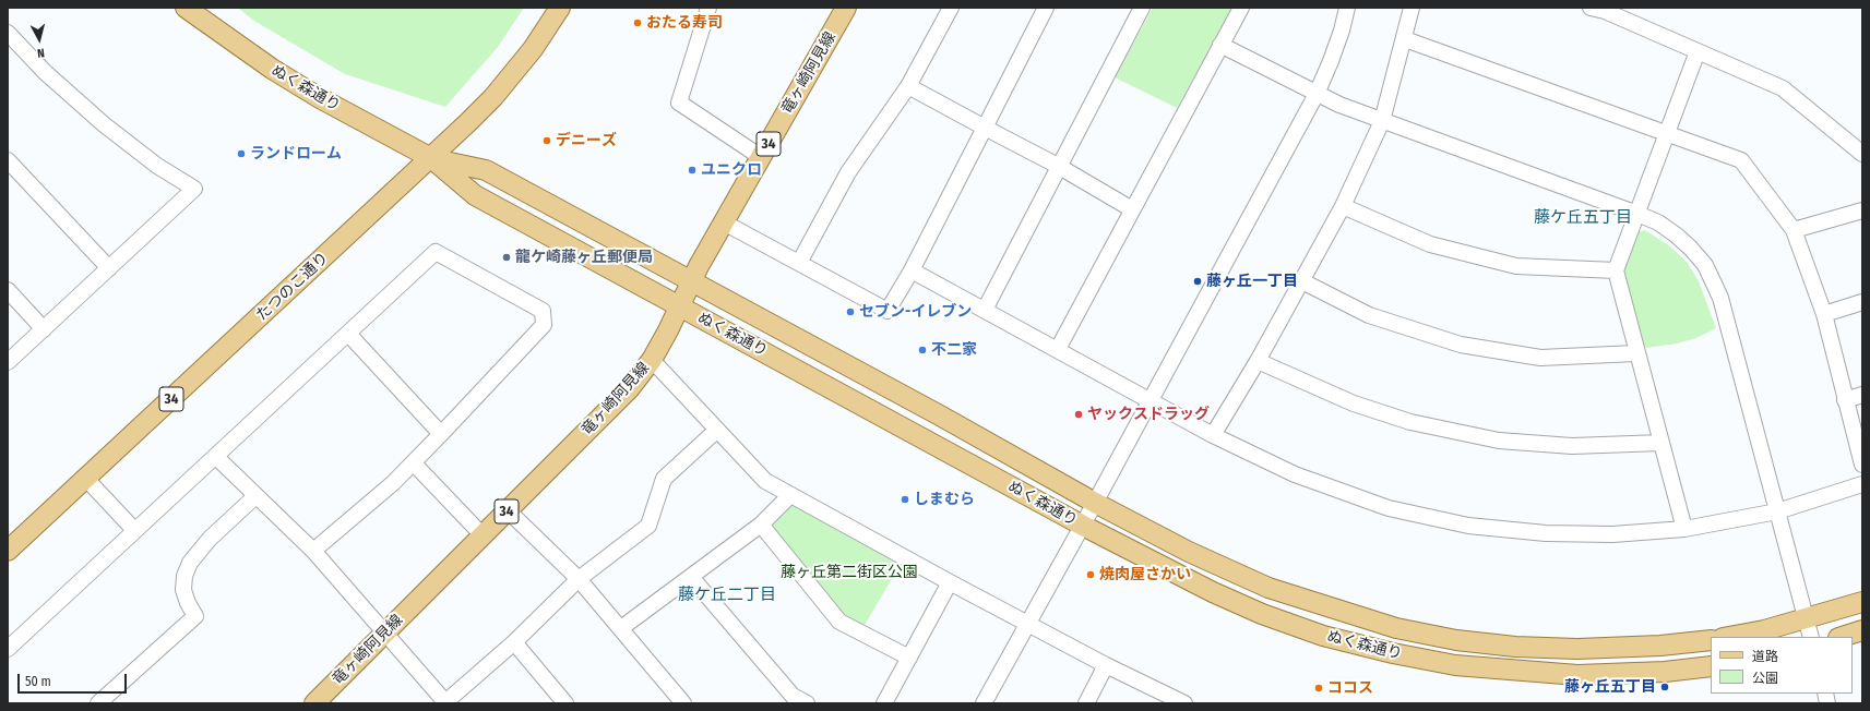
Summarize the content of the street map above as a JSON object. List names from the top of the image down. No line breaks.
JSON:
{"streets":{"main road":["竜ヶ崎阿見線","ぬく森通り","34","たつのこ通り"]},"crossings":[["竜ヶ崎阿見線","ぬく森通り"],["ぬく森通り","たつのこ通り"]],"districts":["藤ケ丘五丁目","藤ケ丘二丁目"],"parks":["藤ヶ丘第二街区公園"],"places":["おたる寿司","デニーズ","ランドローム","ユニクロ","龍ケ崎藤ヶ丘郵便局","藤ヶ丘一丁目","セブン-イレブン","不二家","ヤックスドラッグ","しまむら","焼肉屋さかい","藤ヶ丘五丁目","ココス"],"legend":["道路","公園"],"scale_bar":"50 m","north":"bottom"}
